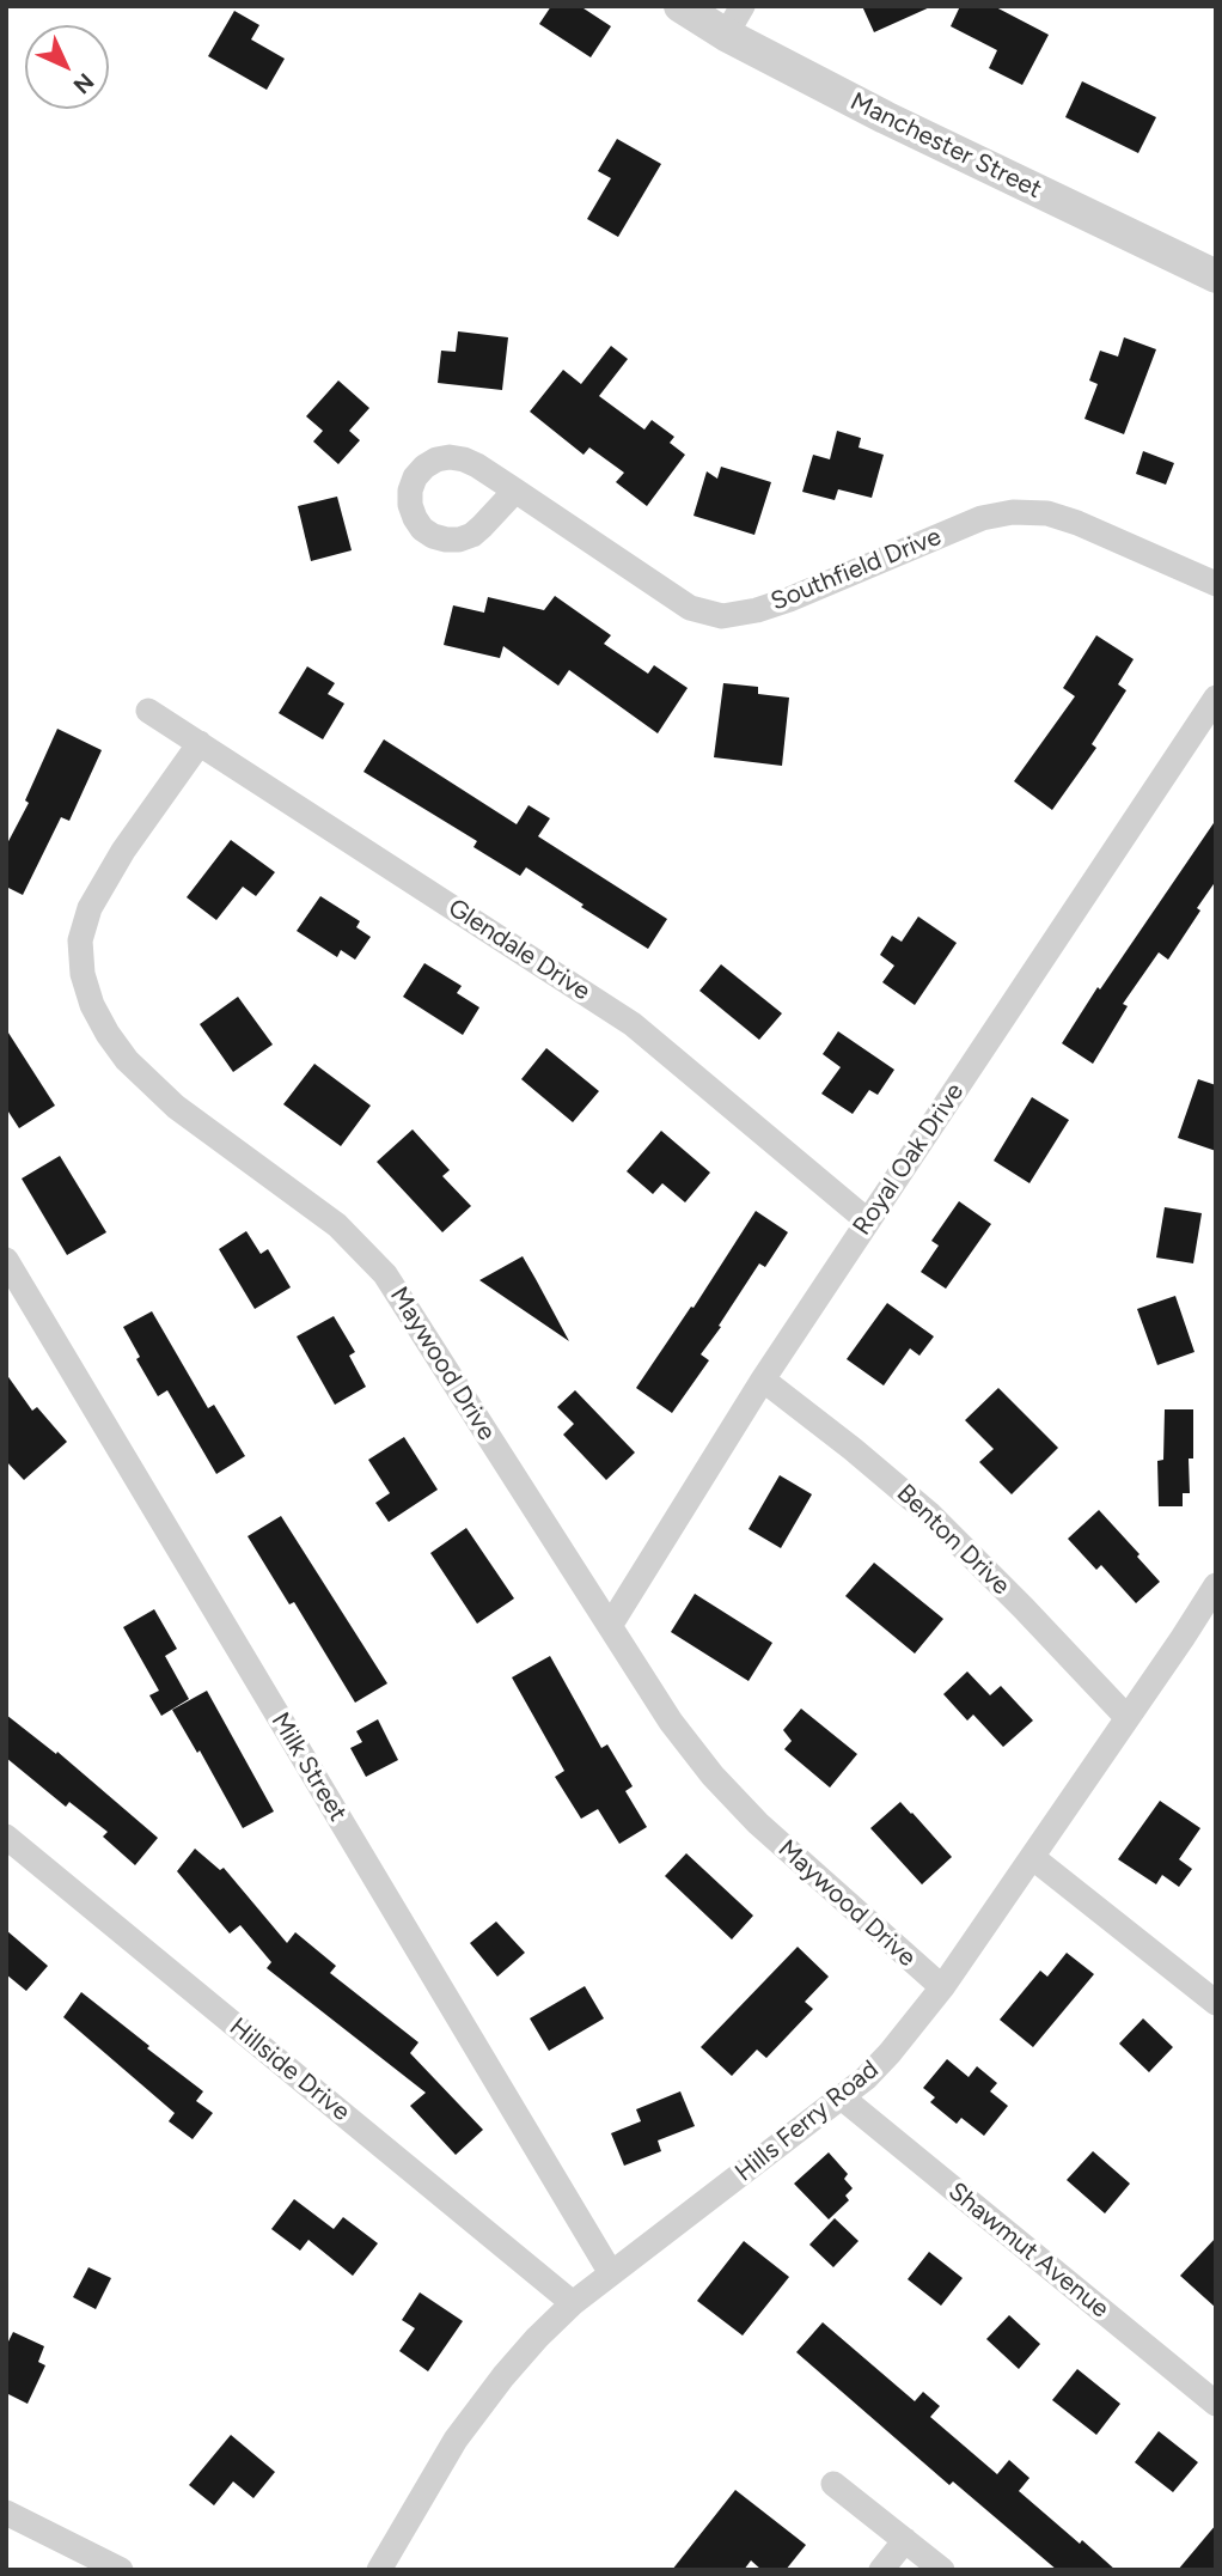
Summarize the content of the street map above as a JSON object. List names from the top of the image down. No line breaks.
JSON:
{"streets":{"street":["Manchester Street","Southfield Drive","Glendale Drive","Royal Oak Drive","Maywood Drive","Benton Drive","Milk Street","Hillside Drive","Hills Ferry Road","Shawmut Avenue"]},"crossings":[["Glendale Drive","Royal Oak Drive"],["Glendale Drive","Maywood Drive"],["Royal Oak Drive","Maywood Drive"],["Royal Oak Drive","Benton Drive"],["Maywood Drive","Hills Ferry Road"],["Benton Drive","Hills Ferry Road"],["Milk Street","Hills Ferry Road"],["Hillside Drive","Hills Ferry Road"],["Hills Ferry Road","Shawmut Avenue"]],"north":"bottom right"}
